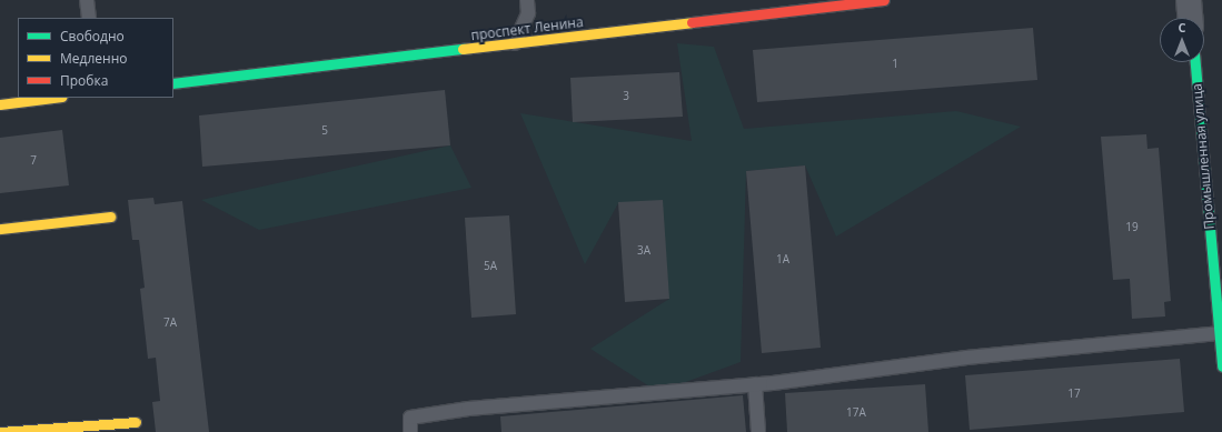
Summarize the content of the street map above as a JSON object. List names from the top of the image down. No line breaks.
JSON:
{"streets":{"street":["проспект Ленина","Промышленная улица"]},"house_numbers":["1","3","5","7","19","3А","1А","5А","7А","17","17А"],"legend":["Свободно","Медленно","Пробка"],"north":"top"}
